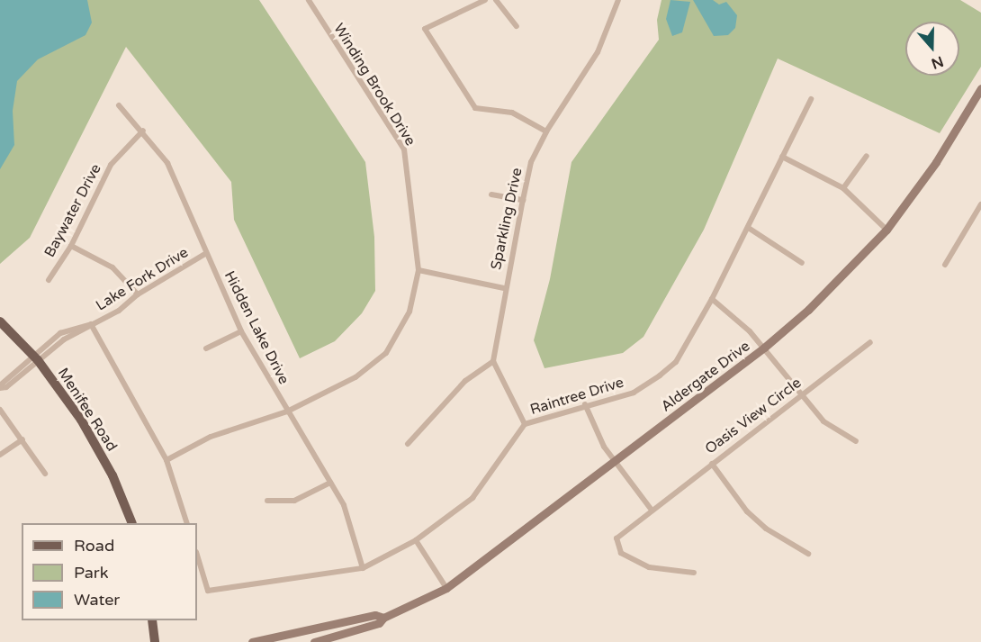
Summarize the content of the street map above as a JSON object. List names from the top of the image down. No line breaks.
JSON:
{"streets":{"main road":["Menifee Road"],"street":["Winding Brook Drive","Baywater Drive","Sparkling Drive","Lake Fork Drive","Hidden Lake Drive","Aldergate Drive","Raintree Drive","Oasis View Circle"]},"crossings":[["Winding Brook Drive","Hidden Lake Drive"],["Baywater Drive","Hidden Lake Drive"],["Lake Fork Drive","Hidden Lake Drive"],["Lake Fork Drive","Menifee Road"],["Hidden Lake Drive","Raintree Drive"]],"legend":["Road","Park","Water"],"north":"bottom"}
